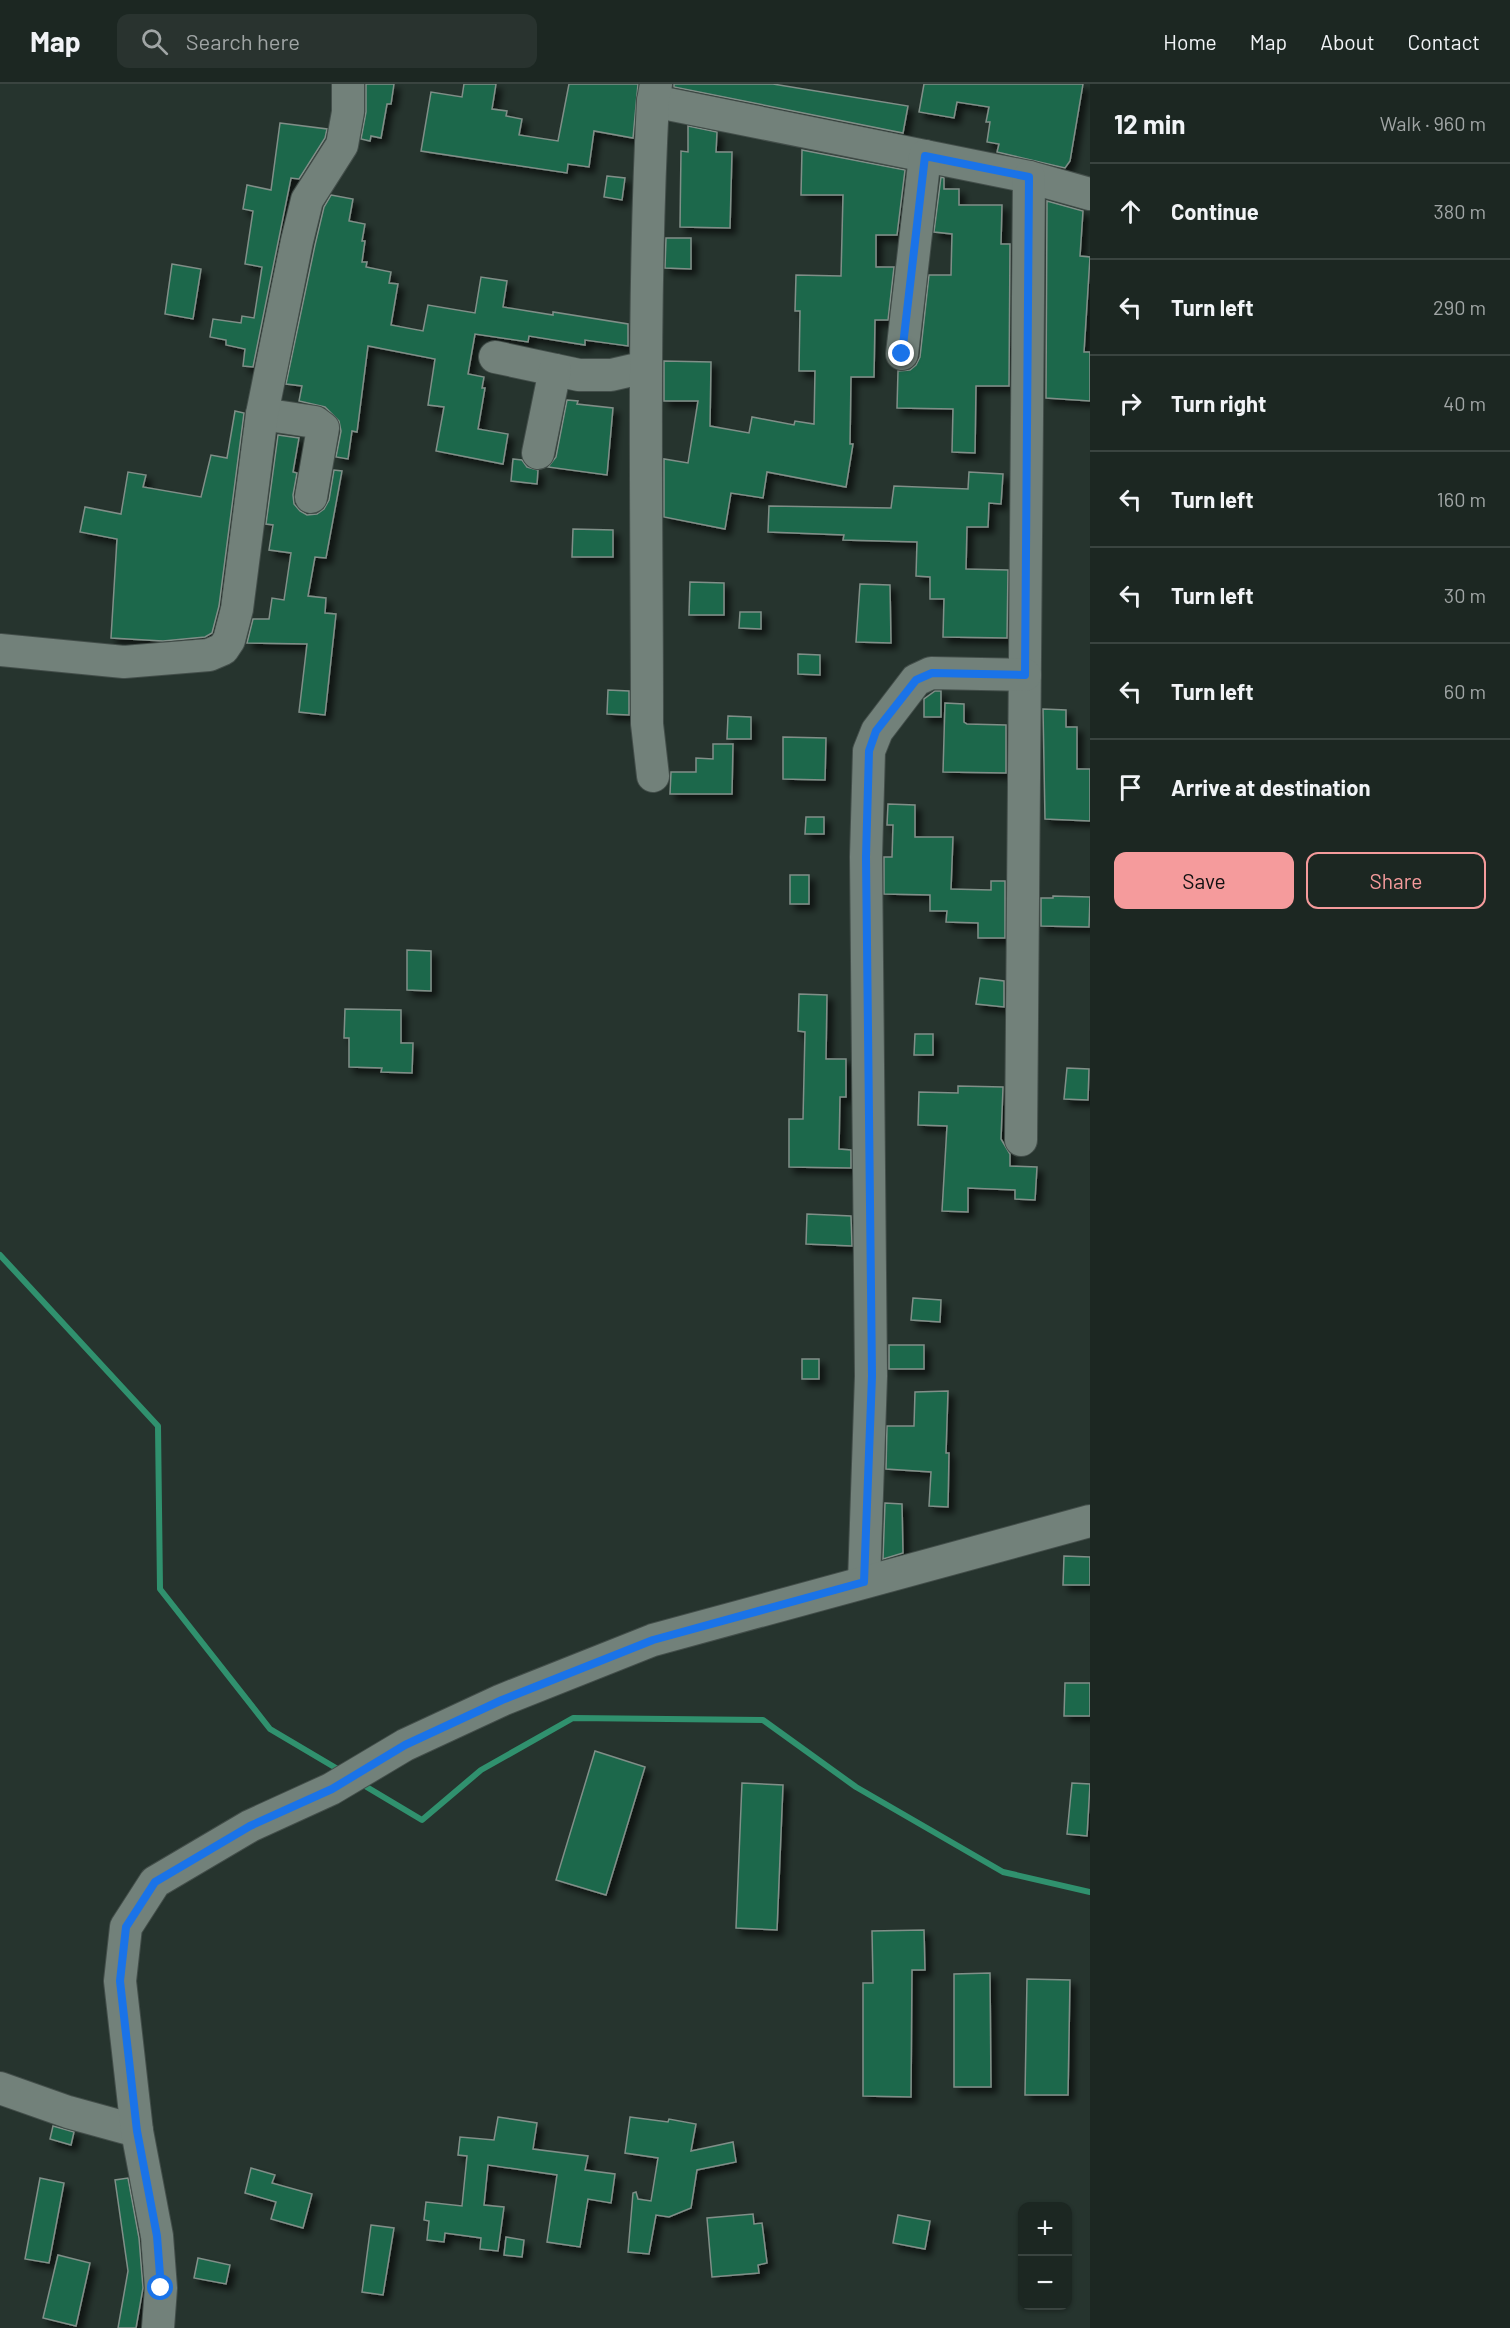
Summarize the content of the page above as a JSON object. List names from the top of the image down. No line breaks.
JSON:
{"page":{"header":"Map","search":"Search here","nav":["Home","Map","About","Contact"],"heading":["12 min","Walk · 960 m"],"list":[["Continue","380 m"],["Turn left","290 m"],["Turn right","40 m"],["Turn left","160 m"],["Turn left","30 m"],["Turn left","60 m"],"Arrive at destination"],"buttons":["Save","Share"],"map_buttons":["+","−"]}}
